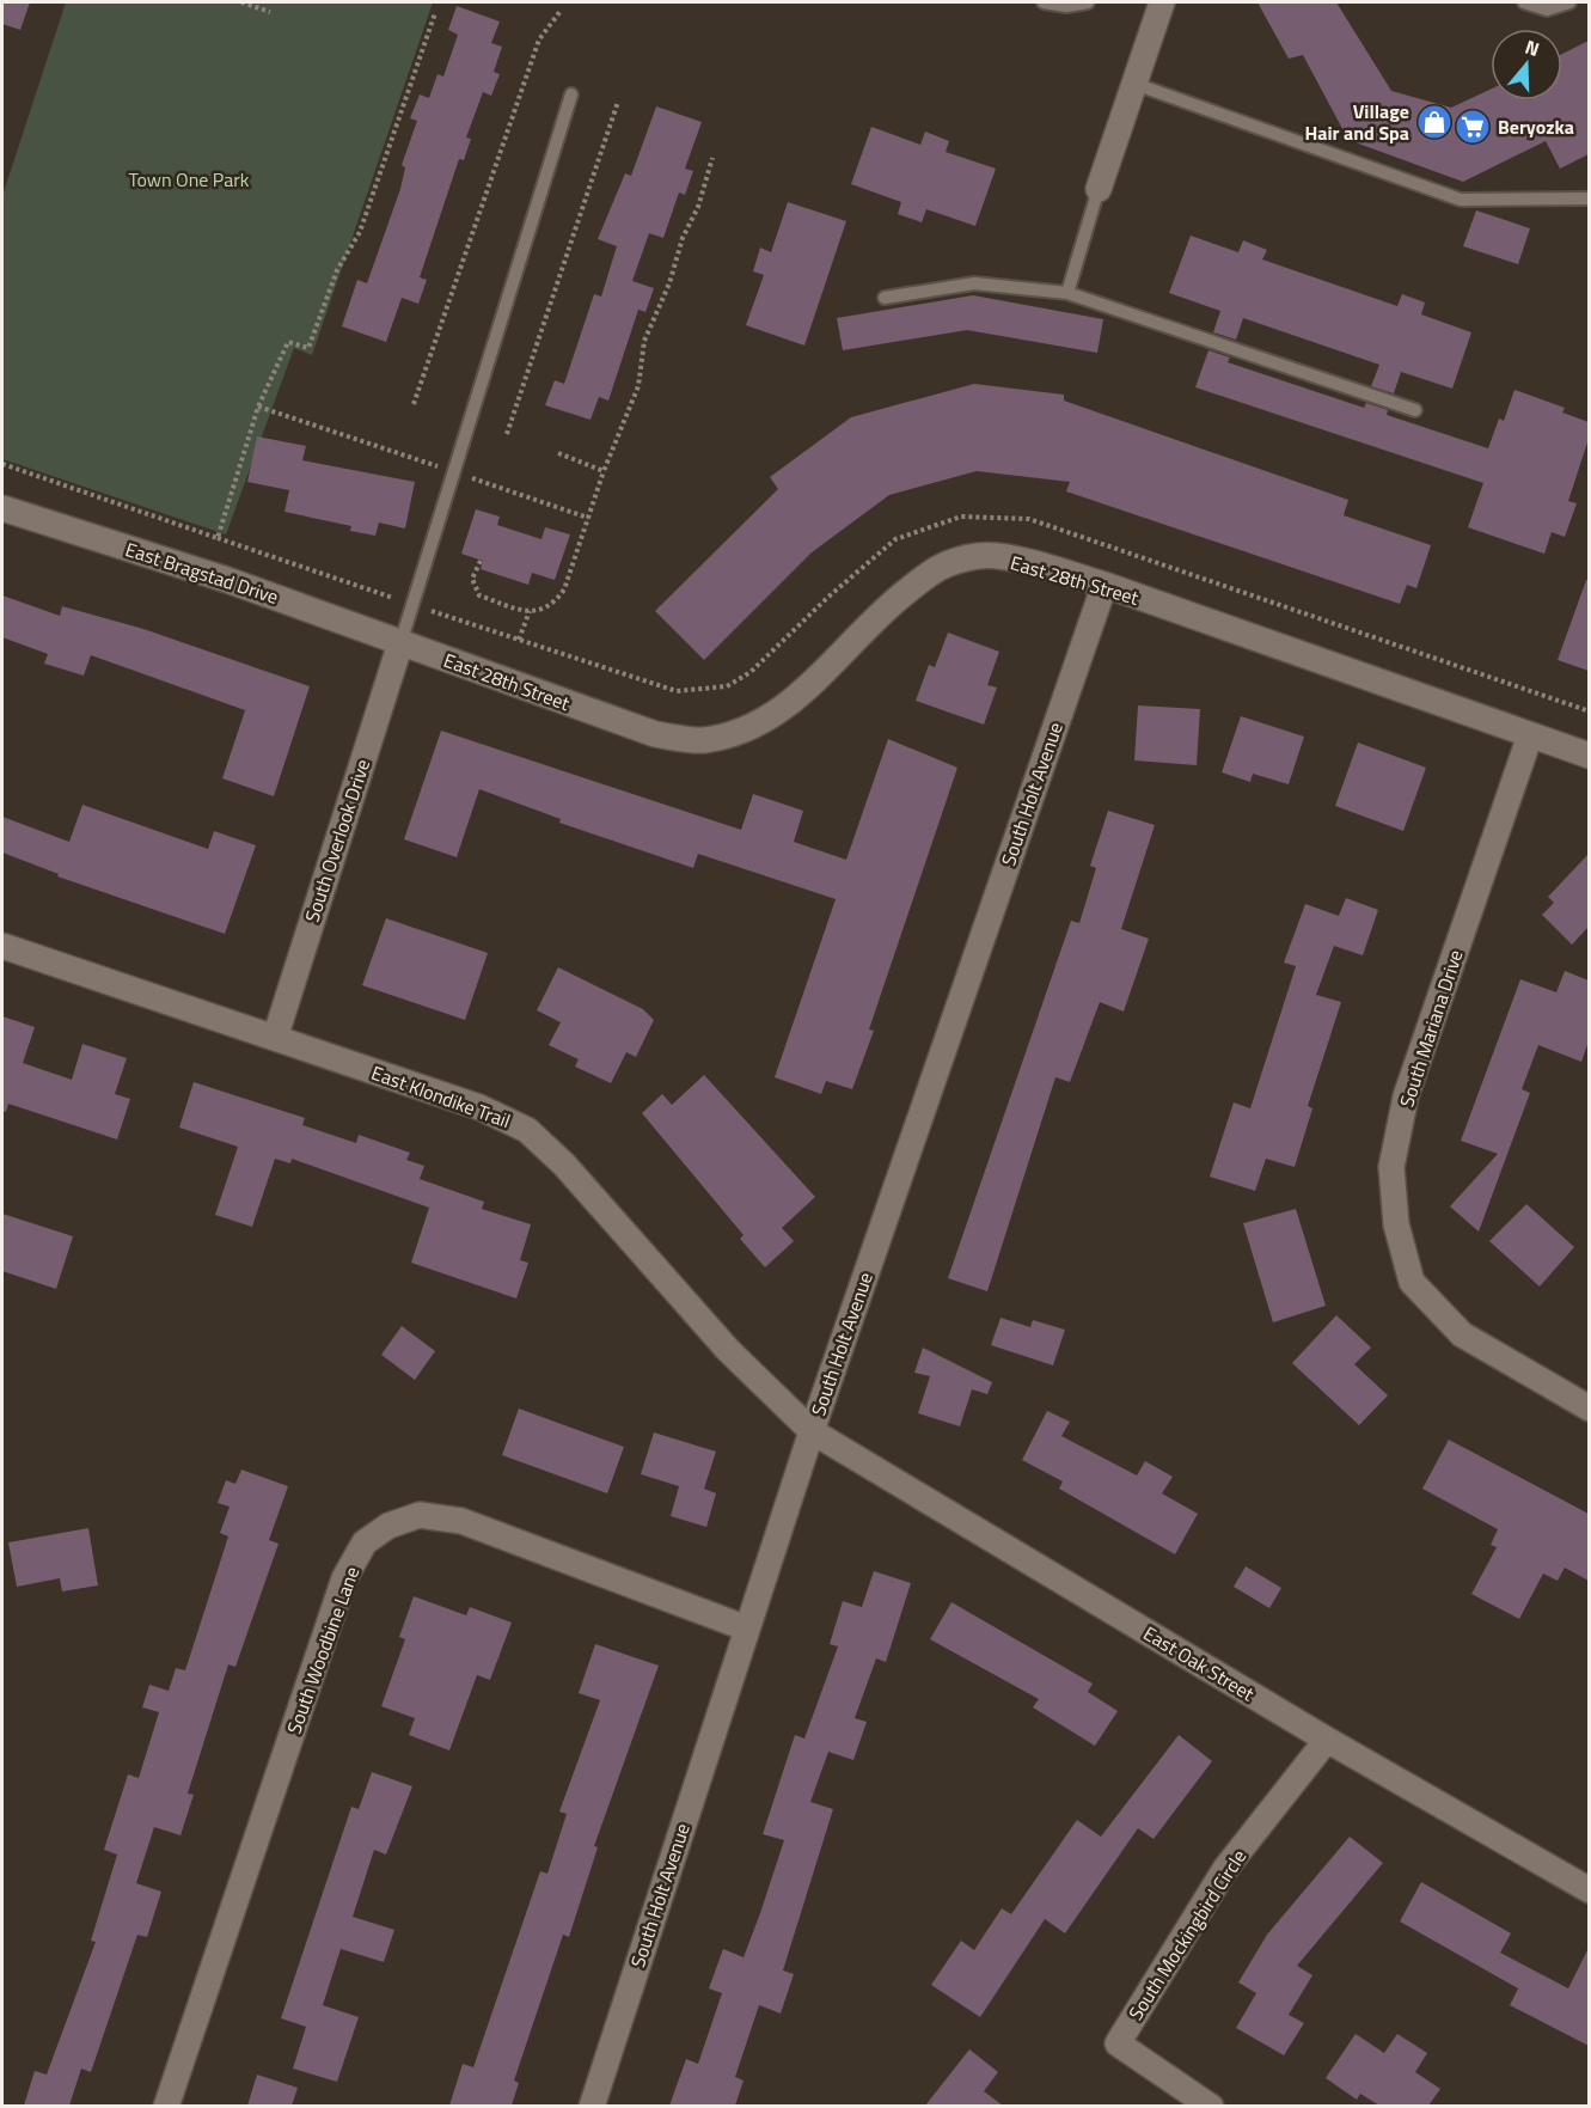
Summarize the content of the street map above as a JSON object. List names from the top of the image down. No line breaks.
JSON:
{"streets":{"street":["East Bragstad Drive","East 28th Street","South Holt Avenue","South Overlook Drive","South Mariana Drive","East Klondike Trail","South Woodbine Lane","East Oak Street","South Mockingbird Circle"]},"crossings":[["East Bragstad Drive","East 28th Street"],["East Bragstad Drive","South Overlook Drive"],["East 28th Street","South Holt Avenue"],["East 28th Street","South Overlook Drive"],["East 28th Street","South Mariana Drive"],["South Holt Avenue","East Klondike Trail"],["South Holt Avenue","South Woodbine Lane"],["South Holt Avenue","East Oak Street"],["South Overlook Drive","East Klondike Trail"],["East Klondike Trail","East Oak Street"],["East Oak Street","South Mockingbird Circle"]],"parks":["Town One Park"],"places":{"shop":["Village Hair and Spa"],"supermarket":["Beryozka"]},"north":"top"}
